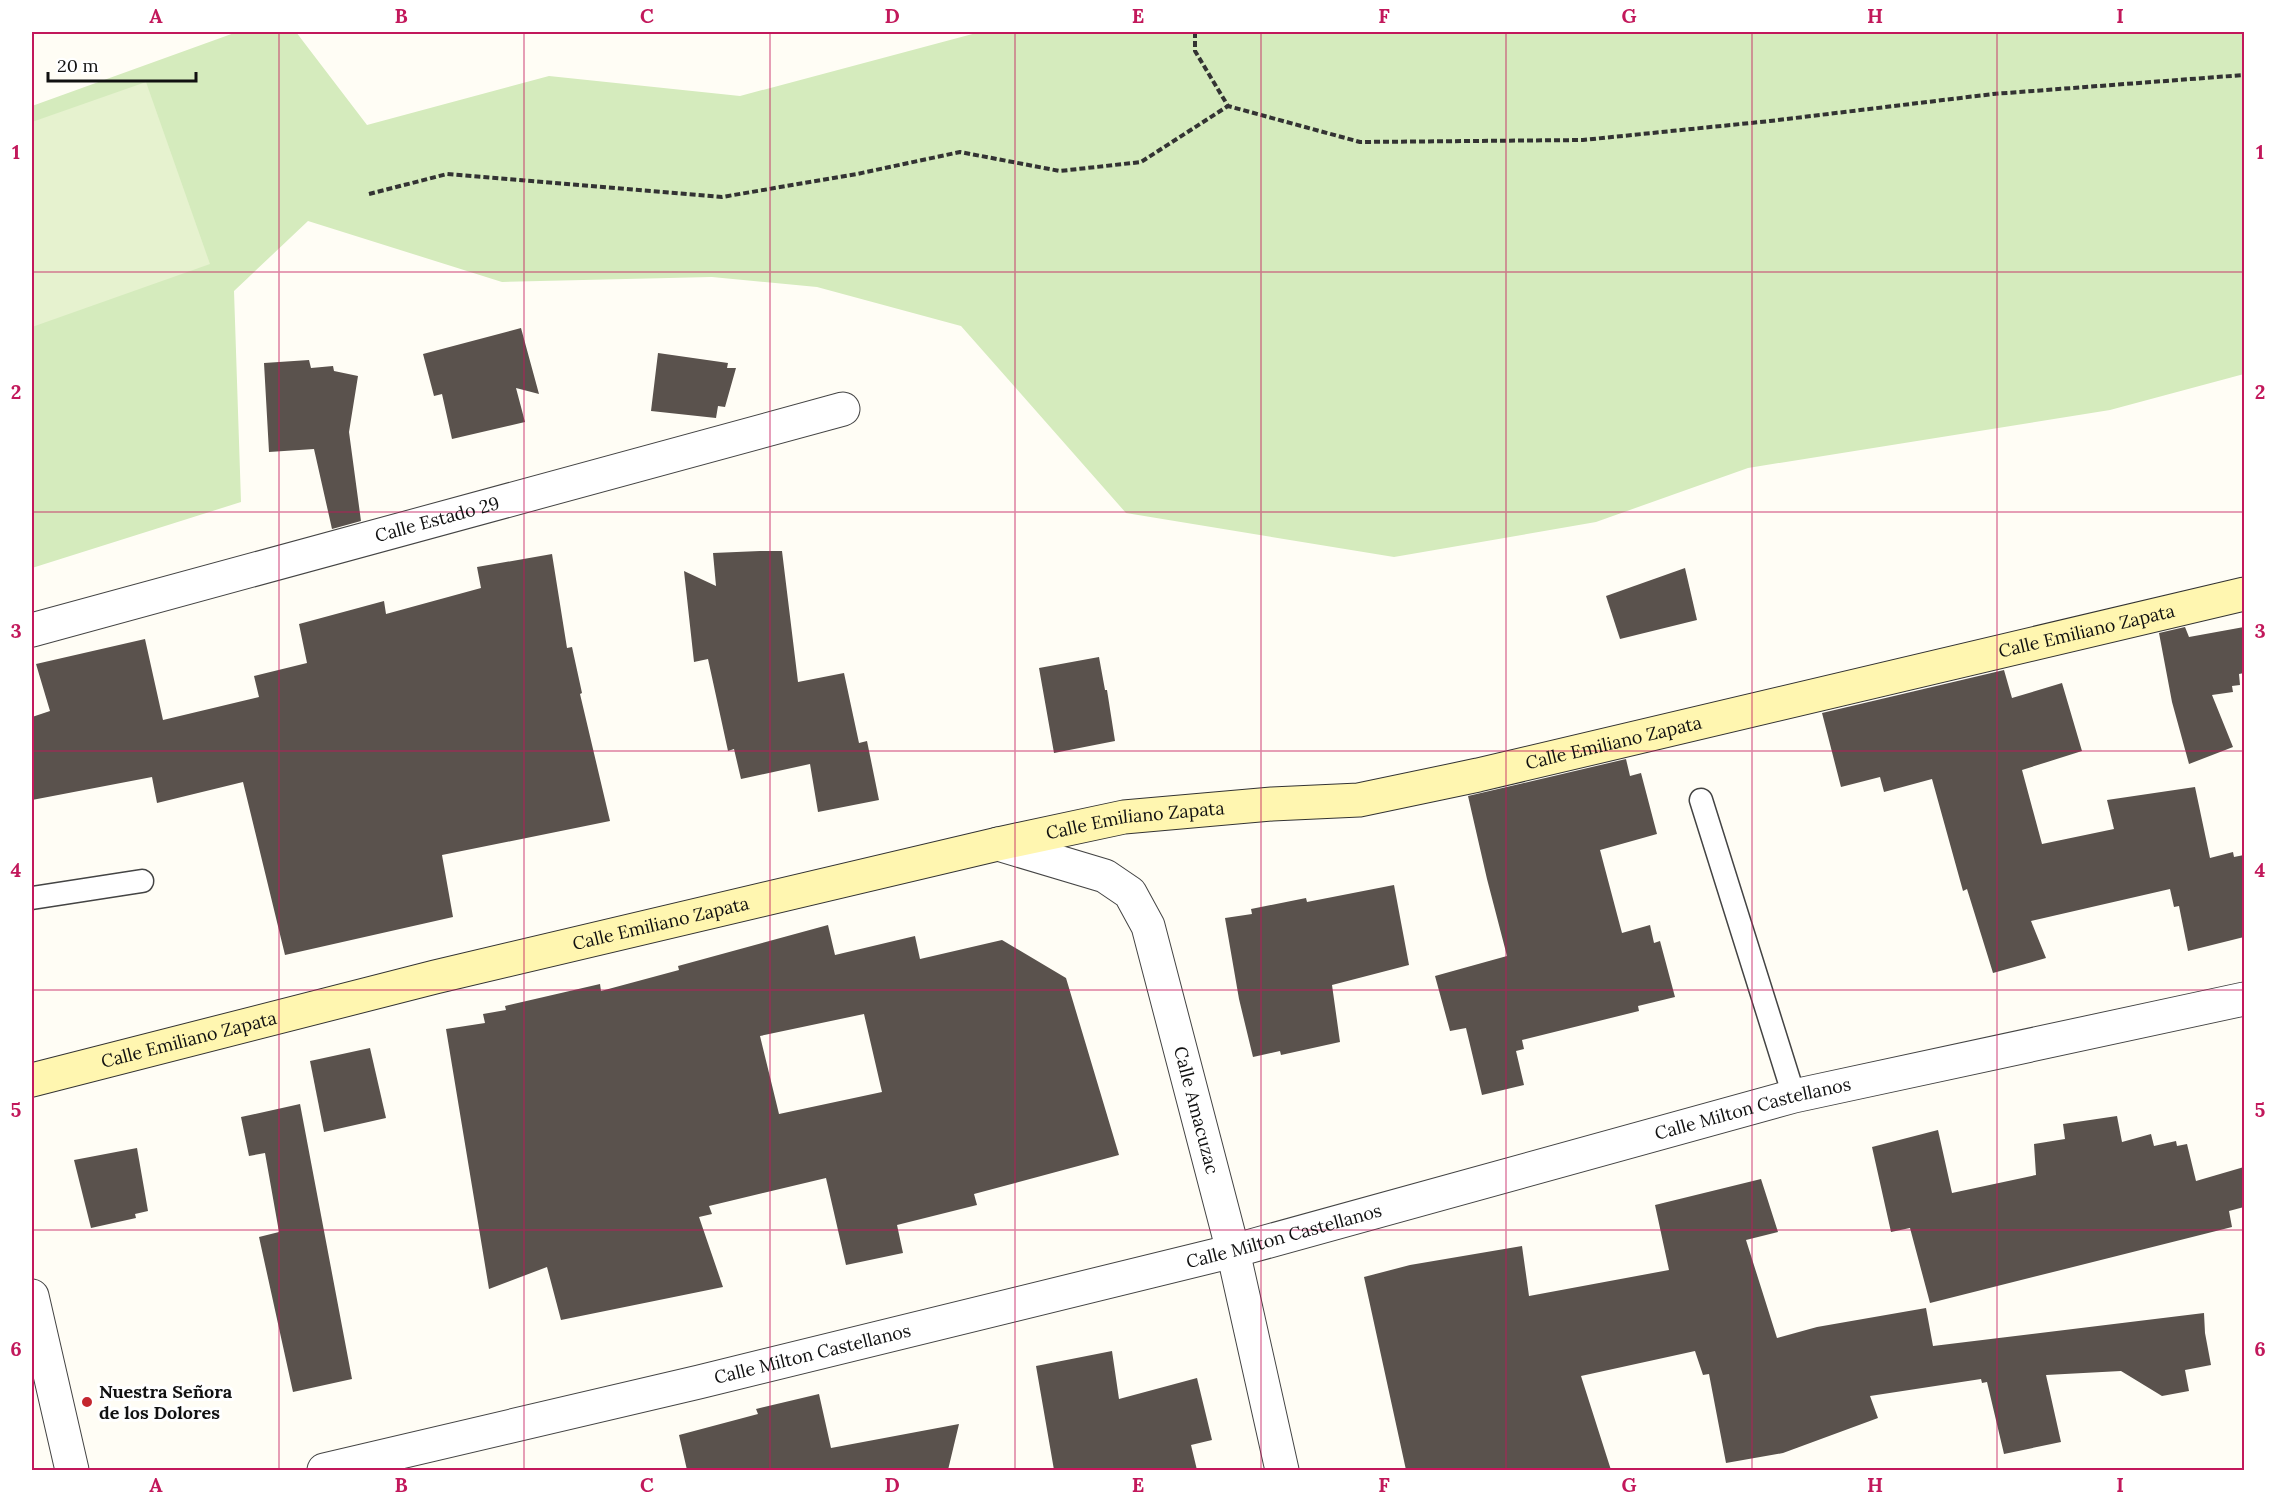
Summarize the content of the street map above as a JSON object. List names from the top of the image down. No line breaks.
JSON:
{"streets":{"street":["Calle Estado 29","Calle Emiliano Zapata","Calle Milton Castellanos","Calle Amacuzac"]},"crossings":[["Calle Emiliano Zapata","Calle Amacuzac"],["Calle Milton Castellanos","Calle Amacuzac"]],"places":["Nuestra Señora de los Dolores"],"scale_bar":"20 m","grid":{"columns":["A","B","C","D","E","F","G","H","I"],"rows":["1","2","3","4","5","6"]}}
